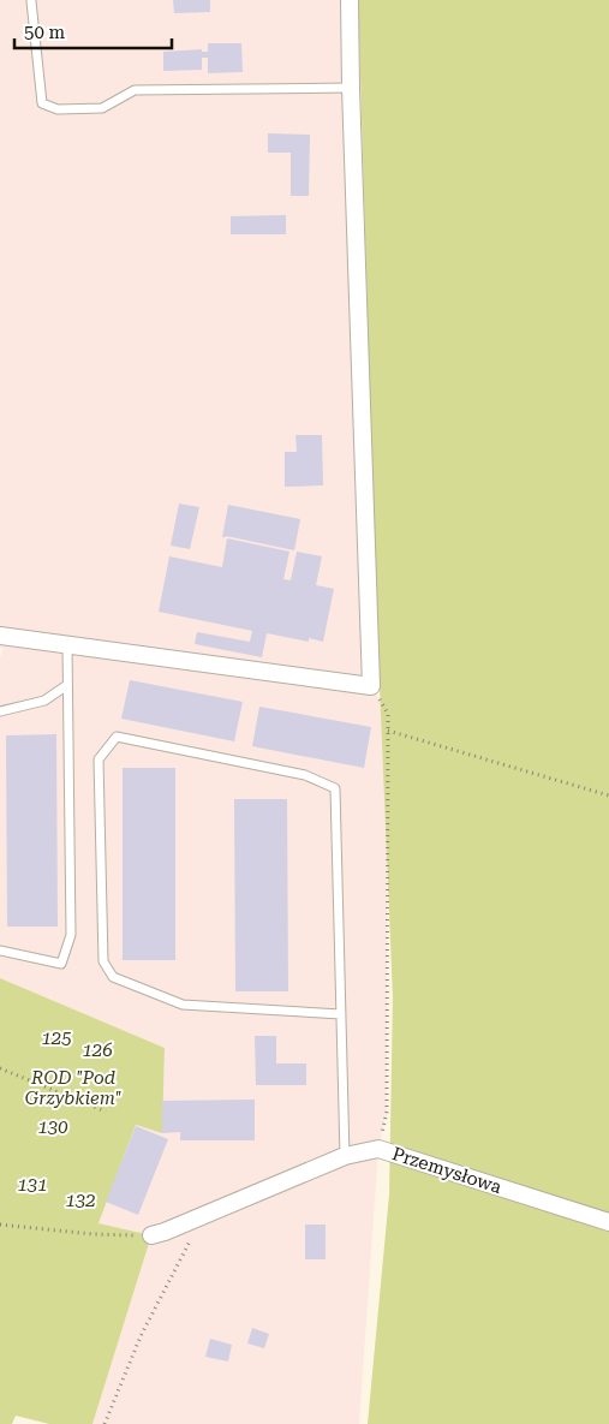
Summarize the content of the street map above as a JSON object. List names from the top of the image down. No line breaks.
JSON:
{"streets":{"street":["Przemysłowa"]},"parks":["125","126","ROD \"Pod Grzybkiem\"","130","131","132"],"scale_bar":"50 m"}
